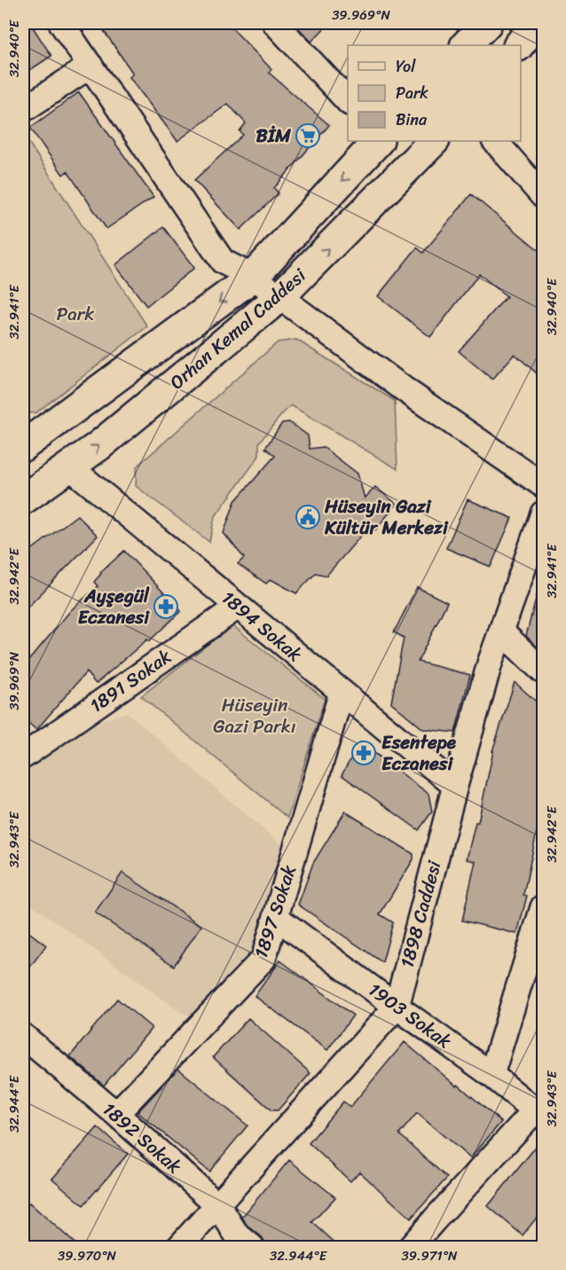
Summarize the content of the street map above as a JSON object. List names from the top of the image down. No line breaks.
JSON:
{"streets":{"main road":["Orhan Kemal Caddesi"],"street":["1894 Sokak","1891 Sokak","1897 Sokak","1898 Caddesi","1903 Sokak","1892 Sokak"]},"crossings":[["Orhan Kemal Caddesi","1894 Sokak"],["1894 Sokak","1891 Sokak"],["1894 Sokak","1897 Sokak"],["1894 Sokak","1898 Caddesi"],["1897 Sokak","1903 Sokak"],["1897 Sokak","1892 Sokak"],["1898 Caddesi","1903 Sokak"],["1898 Caddesi","1892 Sokak"]],"parks":["Park","Hüseyin Gazi Parkı"],"places":{"supermarket":["BİM"],"public building":["Hüseyin Gazi Kültür Merkezi"],"pharmacy":["Ayşegül Eczanesi","Esentepe Eczanesi"]},"legend":["Yol","Park","Bina"],"coordinates":["39.969°N","32.940°E","32.941°E","32.942°E","32.943°E","32.944°E","39.970°N","39.971°N"]}
